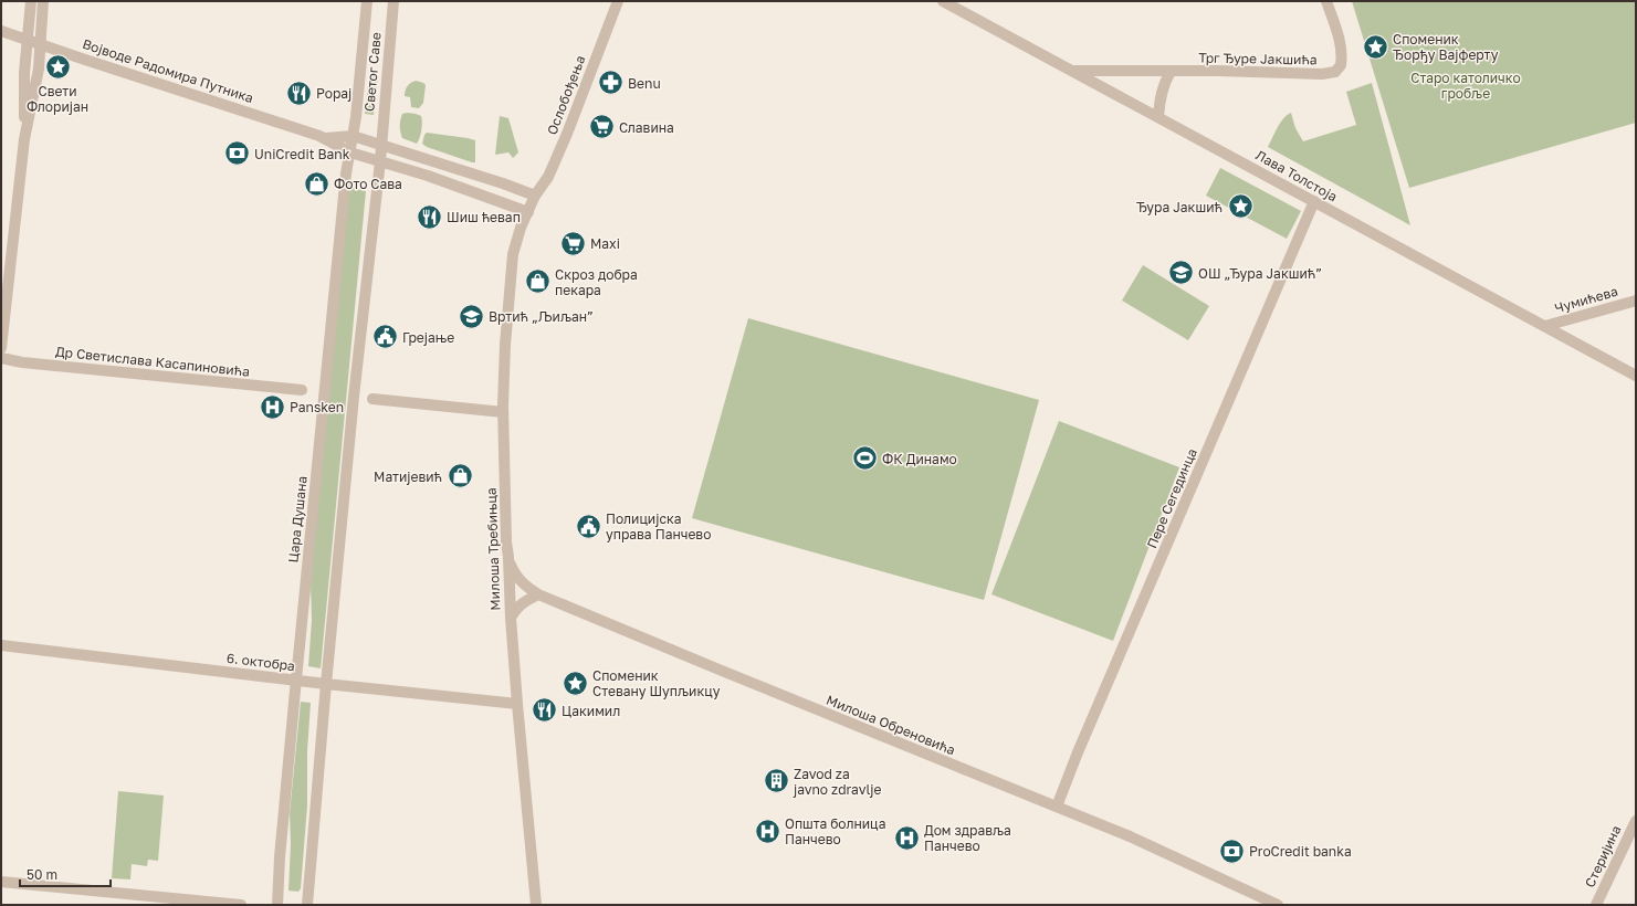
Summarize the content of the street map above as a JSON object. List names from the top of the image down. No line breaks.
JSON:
{"streets":{"street":["Трг Ђуре Јакшића","Војводе Радомира Путника","Светог Саве","Ослобођења","Лава Толстоја","Чумићева","Др Светислава Касапиновића","Пере Сегединца","Цара Душана","Милоша Требињца","6. октобра","Милоша Обреновића","Стеријина"]},"crossings":[["Трг Ђуре Јакшића","Лава Толстоја"],["Војводе Радомира Путника","Светог Саве"],["Војводе Радомира Путника","Ослобођења"],["Војводе Радомира Путника","Цара Душана"],["Војводе Радомира Путника","Милоша Требињца"],["Светог Саве","Цара Душана"],["Ослобођења","Милоша Требињца"],["Лава Толстоја","Чумићева"],["Лава Толстоја","Пере Сегединца"],["Пере Сегединца","Милоша Обреновића"],["Цара Душана","6. октобра"],["Милоша Требињца","6. октобра"],["Милоша Требињца","Милоша Обреновића"]],"parks":["Старо католичко гробље"],"places":{"place":["Споменик Ђорђу Вајферту","Свети Флоријан","Ђура Јакшић","Споменик Стевану Шупљикцу"],"pharmacy":["Benu"],"restaurant":["Popaj","Шиш ћевап","Цакимил"],"supermarket":["Славина","Maxi"],"bank":["UniCredit Bank","ProCredit banka"],"shop":["Фото Сава","Скроз добра пекара","Матијевић"],"school or university":["ОШ „Ђура Јакшић”","Вртић „Љиљан”"],"public building":["Грејање","Полицијска управа Панчево"],"hospital":["Pansken","Општа болница Панчево","Дом здравља Панчево"],"sports":["ФК Динамо"],"building":["Zavod za javno zdravlje"]},"scale_bar":"50 m"}
